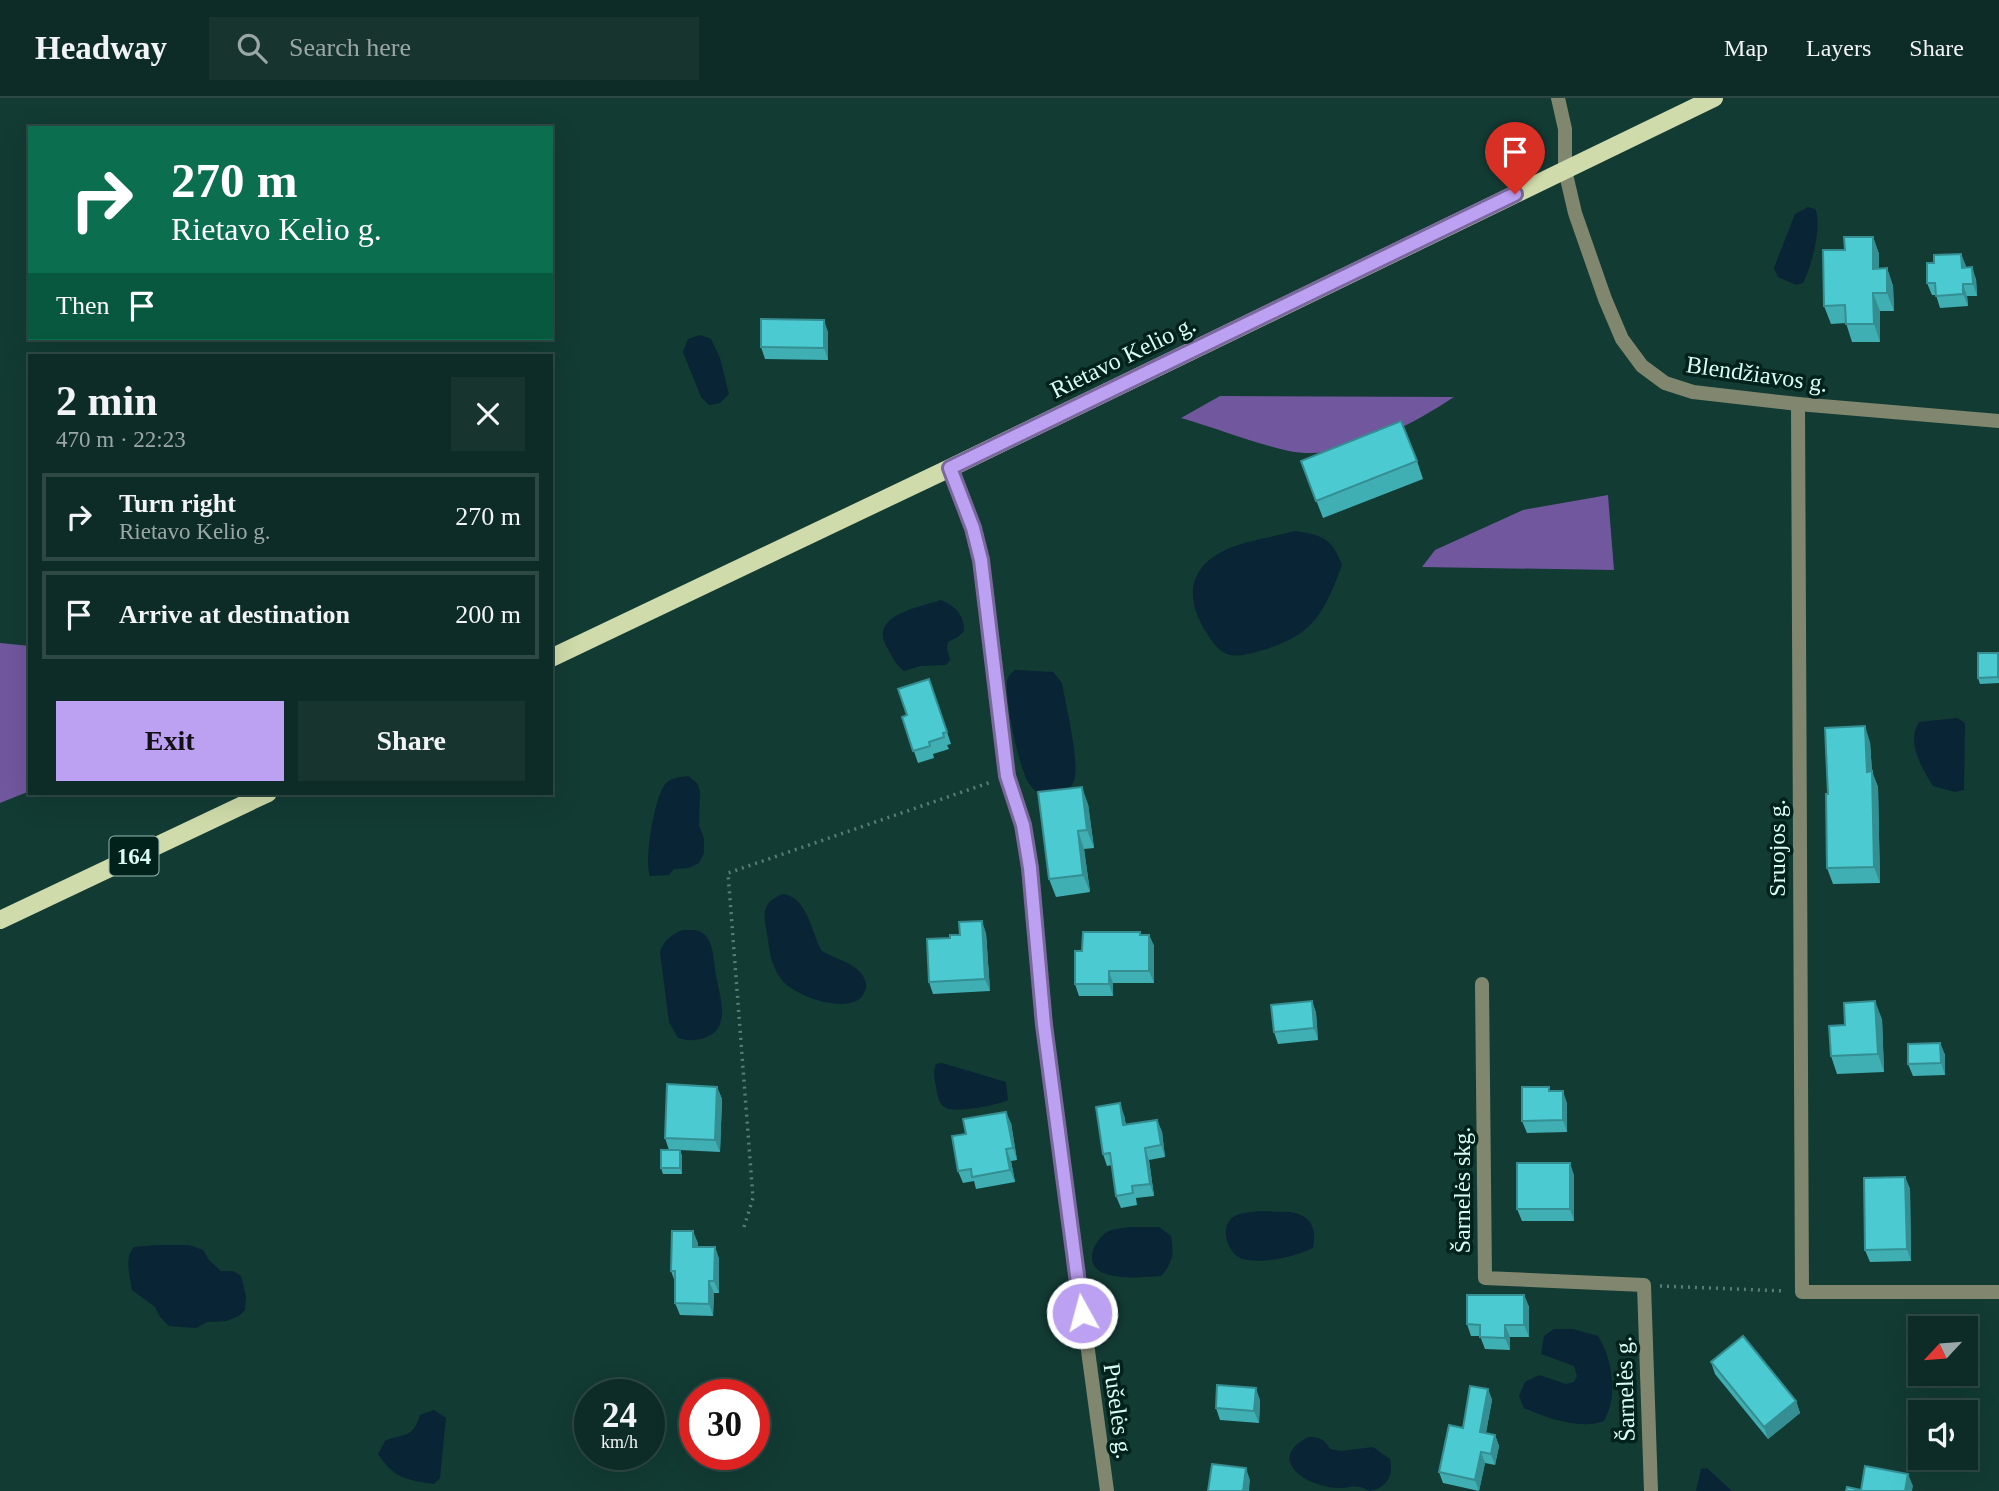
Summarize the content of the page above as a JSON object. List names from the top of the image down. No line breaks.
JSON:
{"streets":{"main road":["Rietavo Kelio g.","164"],"street":["Blendžiavos g.","Sruojos g.","Šarnelės skg.","Šarnelės g.","Pušelės g."]},"crossings":[["Rietavo Kelio g.","Blendžiavos g."],["Rietavo Kelio g.","Pušelės g."],["Blendžiavos g.","Sruojos g."],["Šarnelės skg.","Šarnelės g."]],"north":"bottom left","page":{"header":"Headway","search":"Search here","nav":["Map","Layers","Share"],"turn":["270 m","Rietavo Kelio g."],"then":"Then","heading":["2 min","470 m · 22:23"],"list":[{"name":"Turn right","note":"Rietavo Kelio g.","value":"270 m"},{"name":"Arrive at destination","value":"200 m"}],"buttons":["Exit","Share"],"speed":"24 km/h","limit":"30"}}
